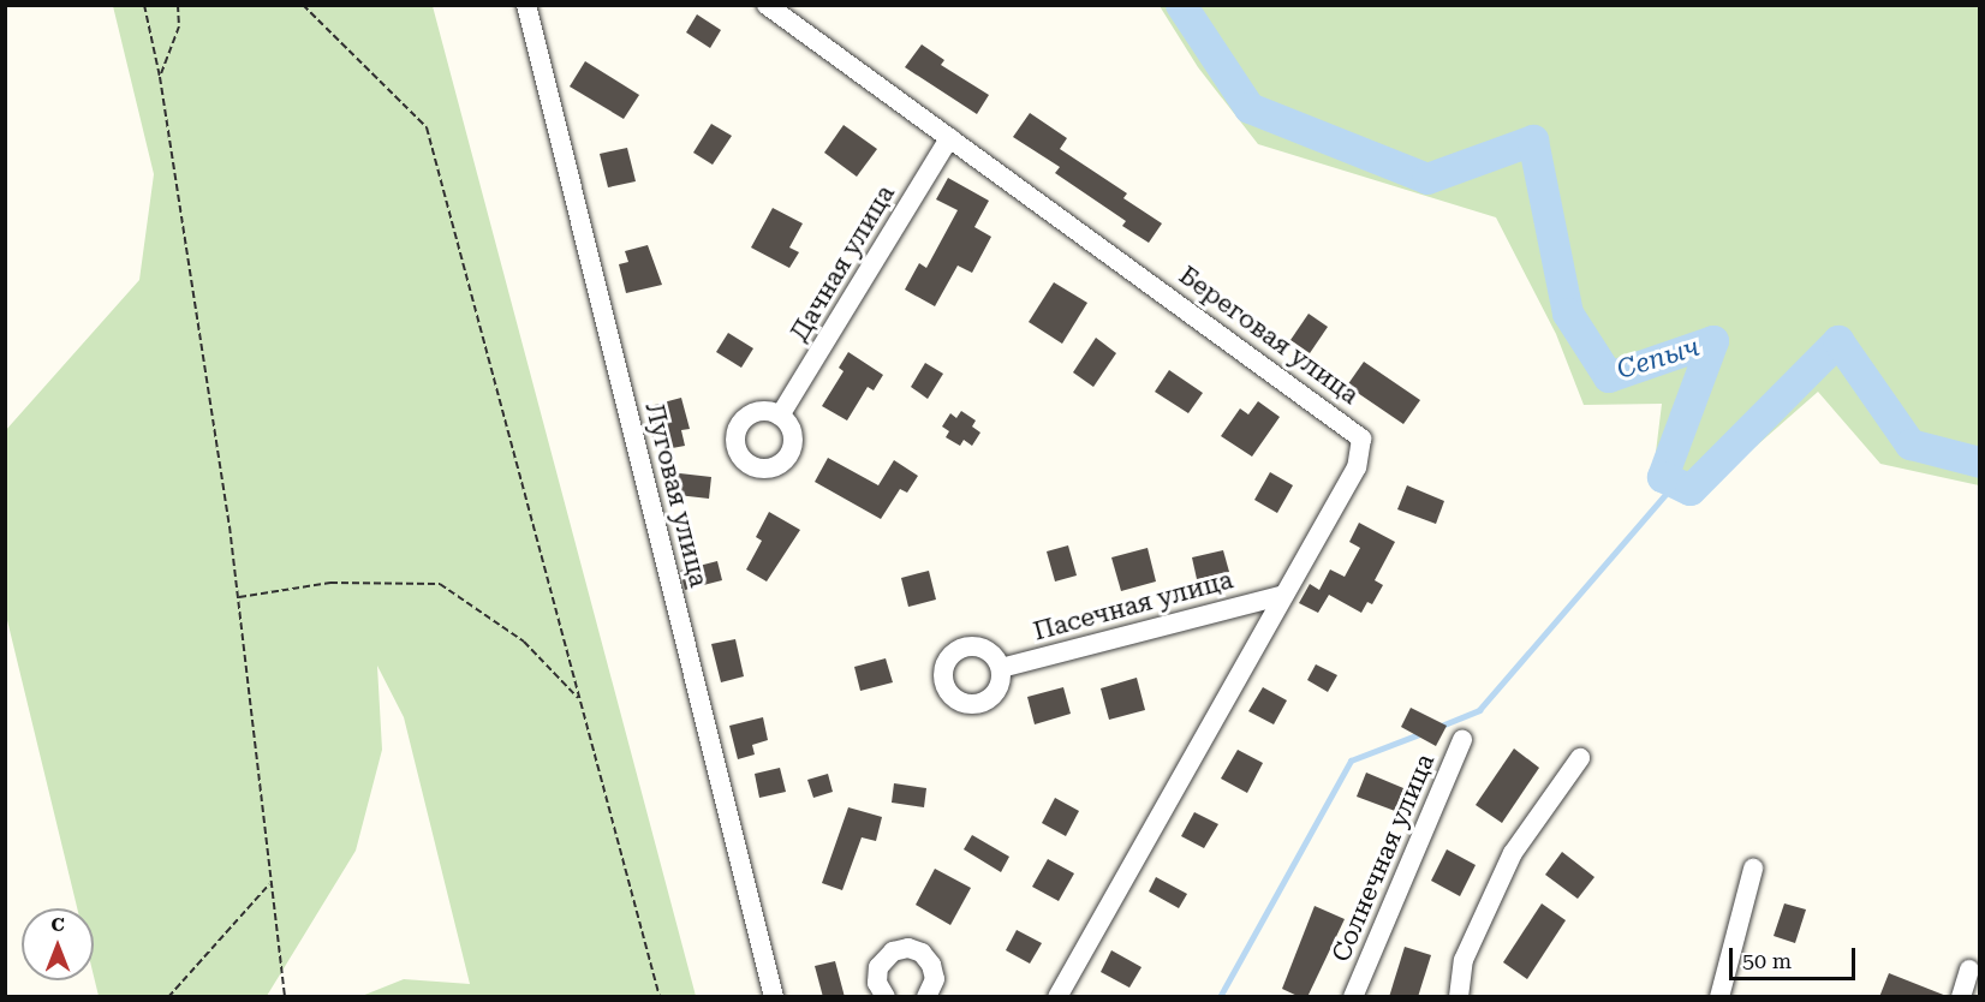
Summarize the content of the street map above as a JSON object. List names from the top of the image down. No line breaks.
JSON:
{"streets":{"street":["Дачная улица","Береговая улица","Луговая улица","Пасечная улица","Солнечная улица"]},"crossings":[["Дачная улица","Береговая улица"],["Береговая улица","Пасечная улица"]],"water":["Сепыч"],"scale_bar":"50 m","north":"top"}
